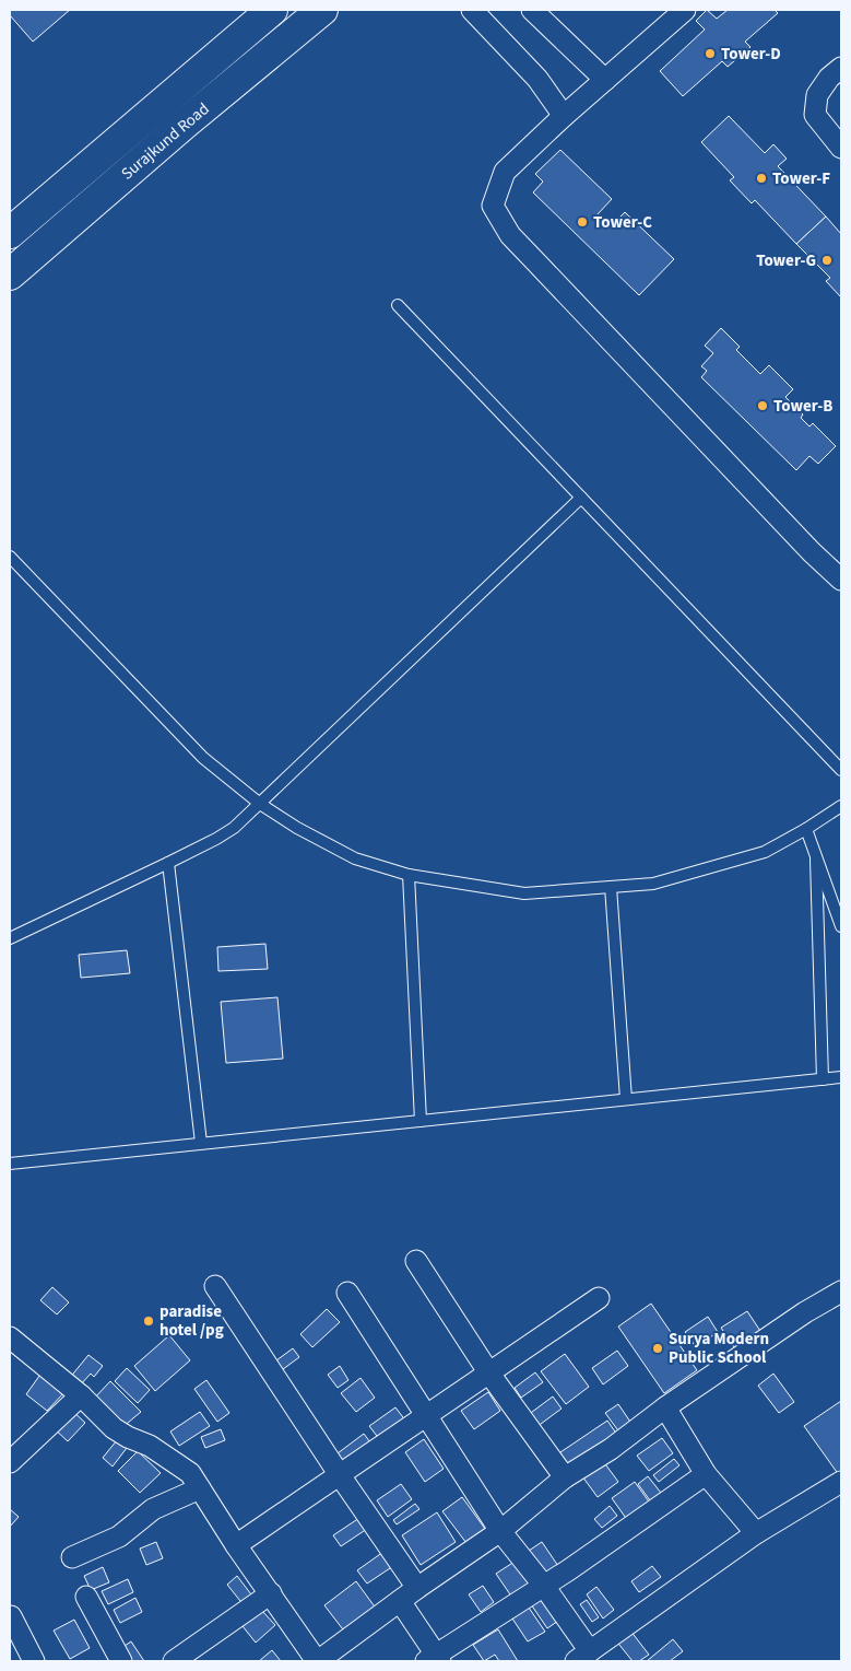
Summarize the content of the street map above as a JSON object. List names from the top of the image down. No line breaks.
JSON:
{"streets":{"main road":["Surajkund Road"]},"places":["Tower-D","Tower-F","Tower-C","Tower-G","Tower-B","paradise hotel /pg","Surya Modern Public School"]}
